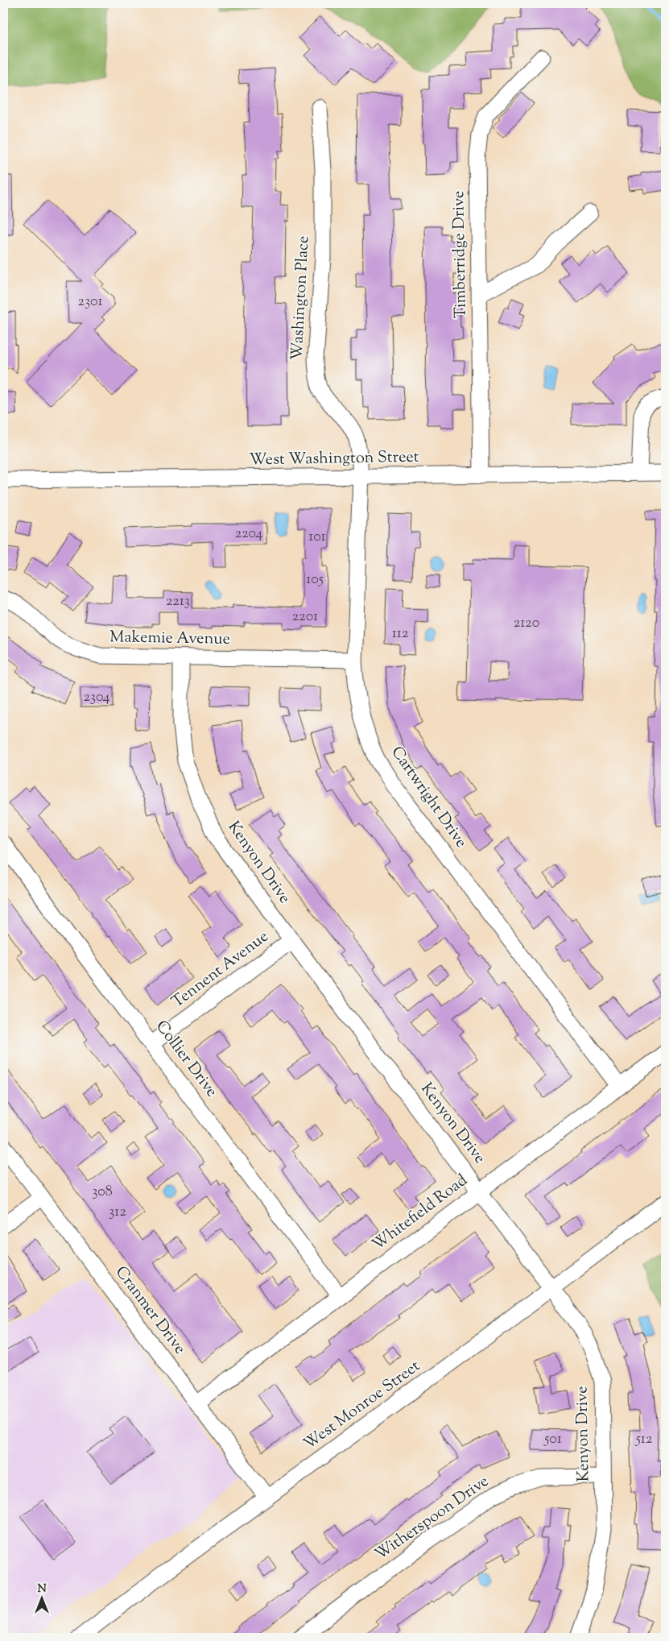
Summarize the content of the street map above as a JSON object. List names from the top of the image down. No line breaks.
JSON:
{"streets":{"street":["Timberridge Drive","Washington Place","West Washington Street","Makemie Avenue","Cartwright Drive","Kenyon Drive","Tennent Avenue","Collier Drive","Whitefield Road","Cranmer Drive","West Monroe Street","Witherspoon Drive"]},"crossings":[["Timberridge Drive","West Washington Street"],["Washington Place","West Washington Street"],["Washington Place","Cartwright Drive"],["West Washington Street","Cartwright Drive"],["Makemie Avenue","Cartwright Drive"],["Makemie Avenue","Kenyon Drive"],["Cartwright Drive","Whitefield Road"],["Kenyon Drive","Tennent Avenue"],["Kenyon Drive","Whitefield Road"],["Kenyon Drive","West Monroe Street"],["Kenyon Drive","Witherspoon Drive"],["Tennent Avenue","Collier Drive"],["Collier Drive","Whitefield Road"],["Whitefield Road","Cranmer Drive"],["Cranmer Drive","West Monroe Street"]],"house_numbers":["2301","2204","101","105","2213","2201","2120","112","2304","308","312","501","512"],"north":"top"}
